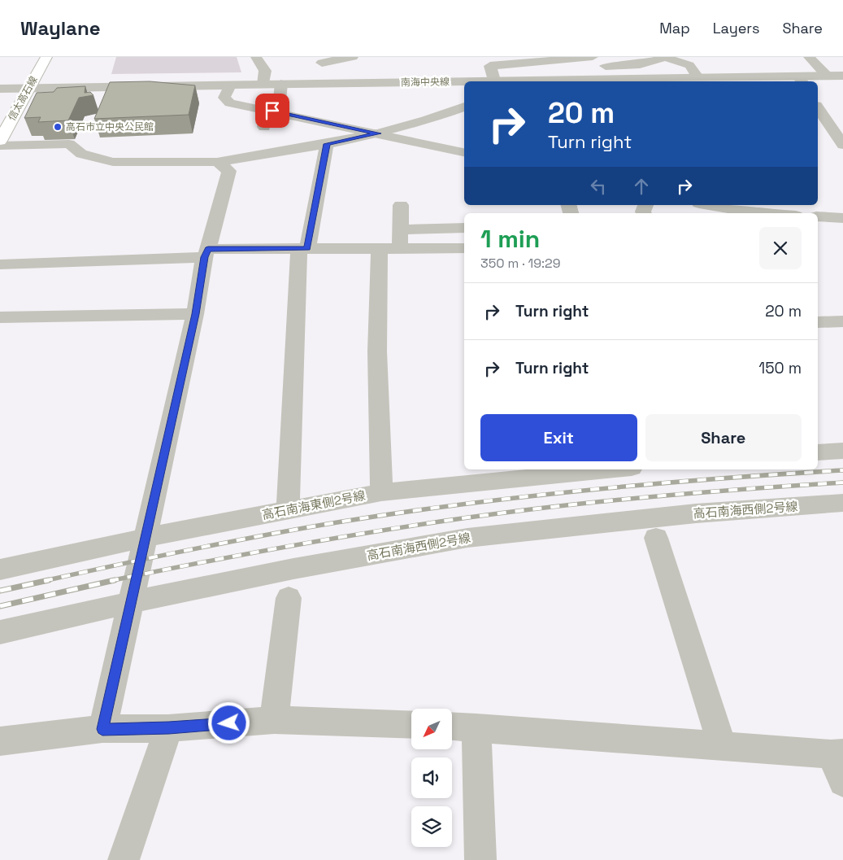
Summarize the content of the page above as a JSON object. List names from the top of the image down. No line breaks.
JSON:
{"streets":{"main road":["信太高石線"],"street":["南海中央線","高石南海東側2号線","高石南海西側2号線"]},"crossings":[["南海中央線","信太高石線"]],"places":["高石市立中央公民館"],"north":"bottom left","page":{"header":"Waylane","nav":["Map","Layers","Share"],"turn":["20 m","Turn right"],"heading":["1 min","350 m · 19:29"],"list":[{"name":"Turn right","value":"20 m"},{"name":"Turn right","value":"150 m"}],"buttons":["Exit","Share"]}}
